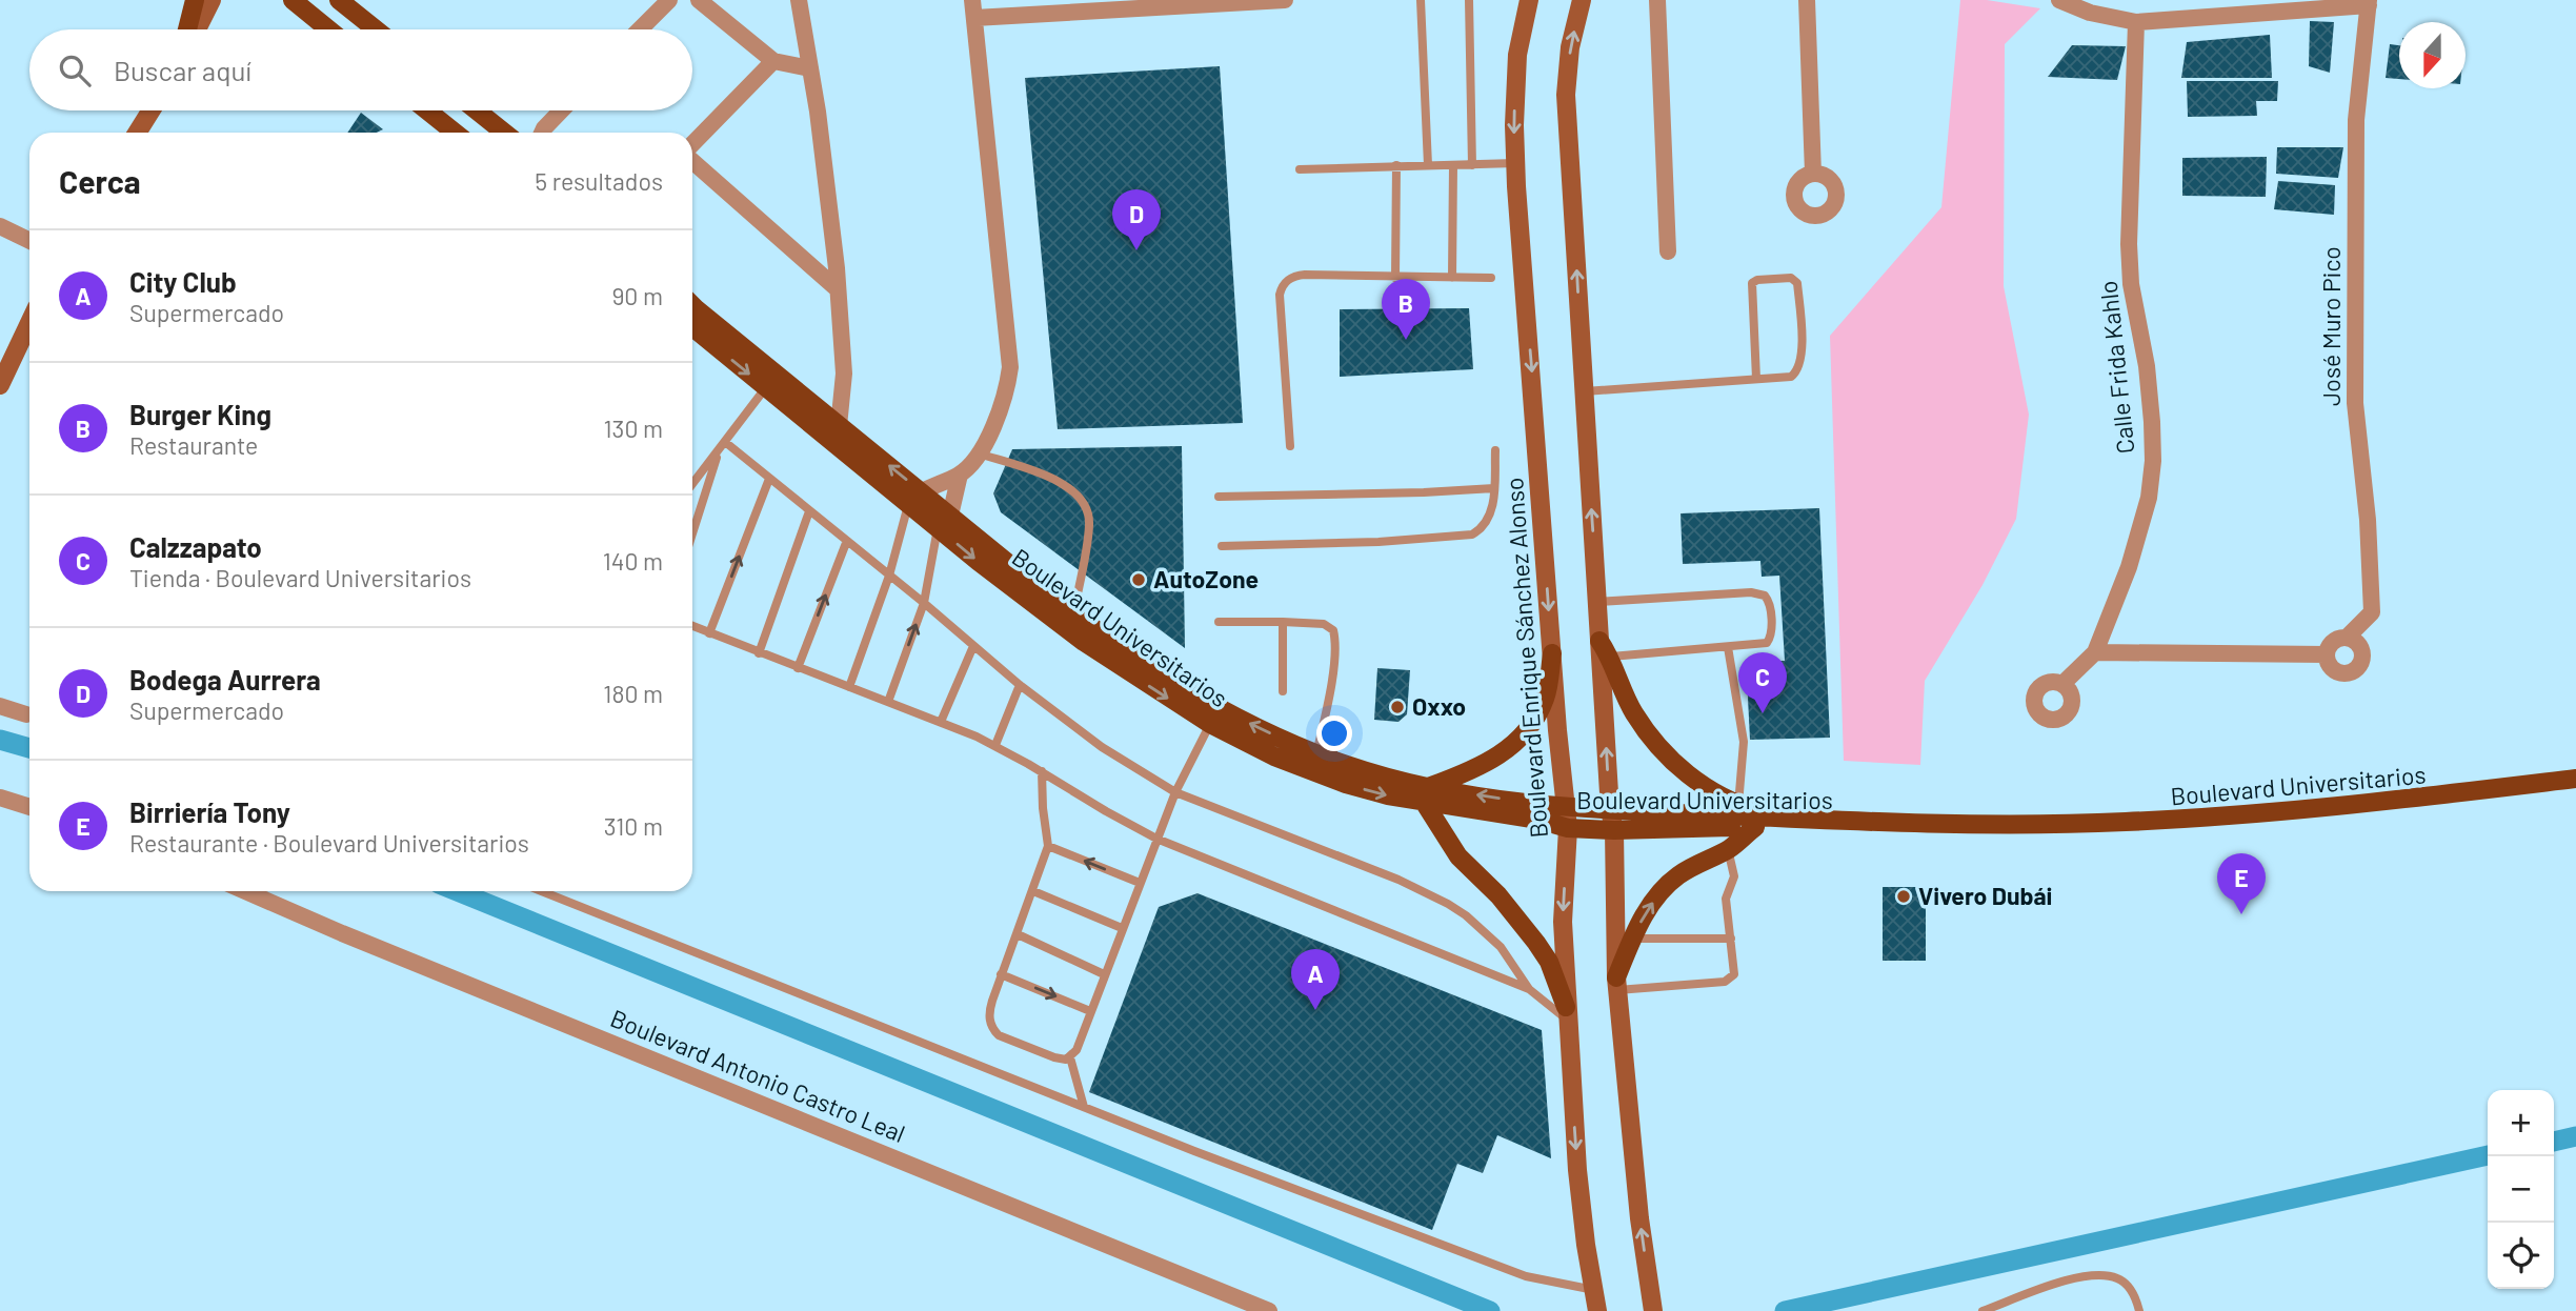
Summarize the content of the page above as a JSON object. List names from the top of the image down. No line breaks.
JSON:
{"streets":{"main road":["Boulevard Universitarios","Boulevard Enrique Sánchez Alonso"],"street":["José Muro Pico","Calle Frida Kahlo","Boulevard Antonio Castro Leal"]},"crossings":[["Boulevard Universitarios","Boulevard Enrique Sánchez Alonso"]],"places":["AutoZone","Oxxo","Vivero Dubái"],"north":"bottom","page":{"search":"Buscar aquí","heading":["Cerca","5 resultados"],"pins":["D","B","C","E","A"],"list":[{"mark":"A","name":"City Club","note":"Supermercado","value":"90 m"},{"mark":"B","name":"Burger King","note":"Restaurante","value":"130 m"},{"mark":"C","name":"Calzzapato","note":"Tienda · Boulevard Universitarios","value":"140 m"},{"mark":"D","name":"Bodega Aurrera","note":"Supermercado","value":"180 m"},{"mark":"E","name":"Birriería Tony","note":"Restaurante · Boulevard Universitarios","value":"310 m"}],"map_buttons":["+","−"]}}
